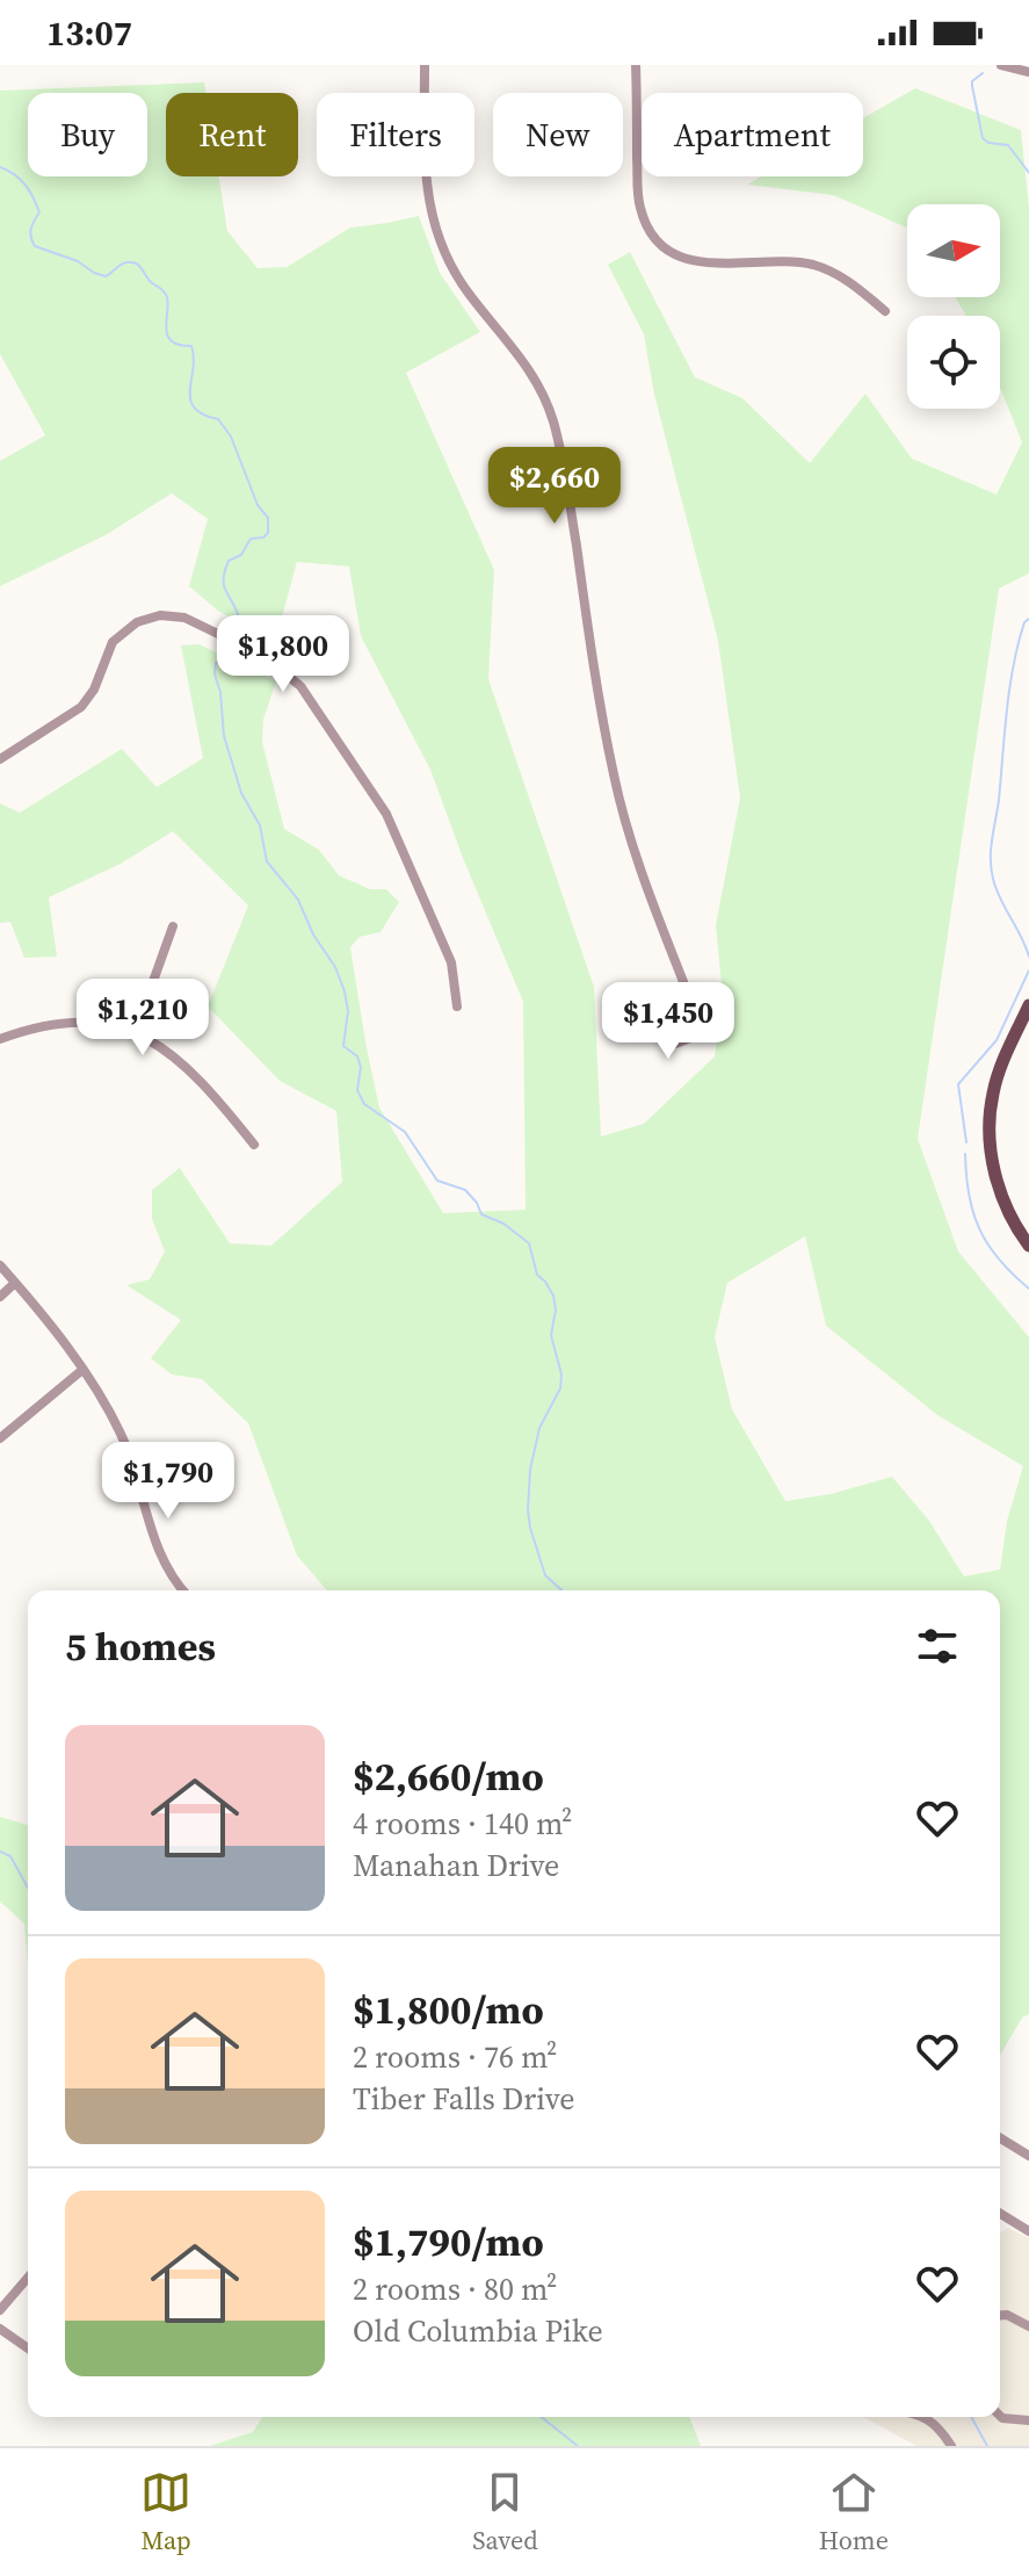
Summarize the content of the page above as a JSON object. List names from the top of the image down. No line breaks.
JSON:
{"north":"right","page":{"status":"13:07","chip":["Buy","Rent","Filters","New","Apartment"],"price":["$2,660","$1,800","$1,210","$1,450","$1,790"],"heading":"5 homes","list":[{"name":"$2,660/mo","note":"4 rooms · 140 m² · Manahan Drive"},{"name":"$1,800/mo","note":"2 rooms · 76 m² · Tiber Falls Drive"},{"name":"$1,790/mo","note":"2 rooms · 80 m² · Old Columbia Pike"}],"tabs":["Map","Saved","Home"]}}
